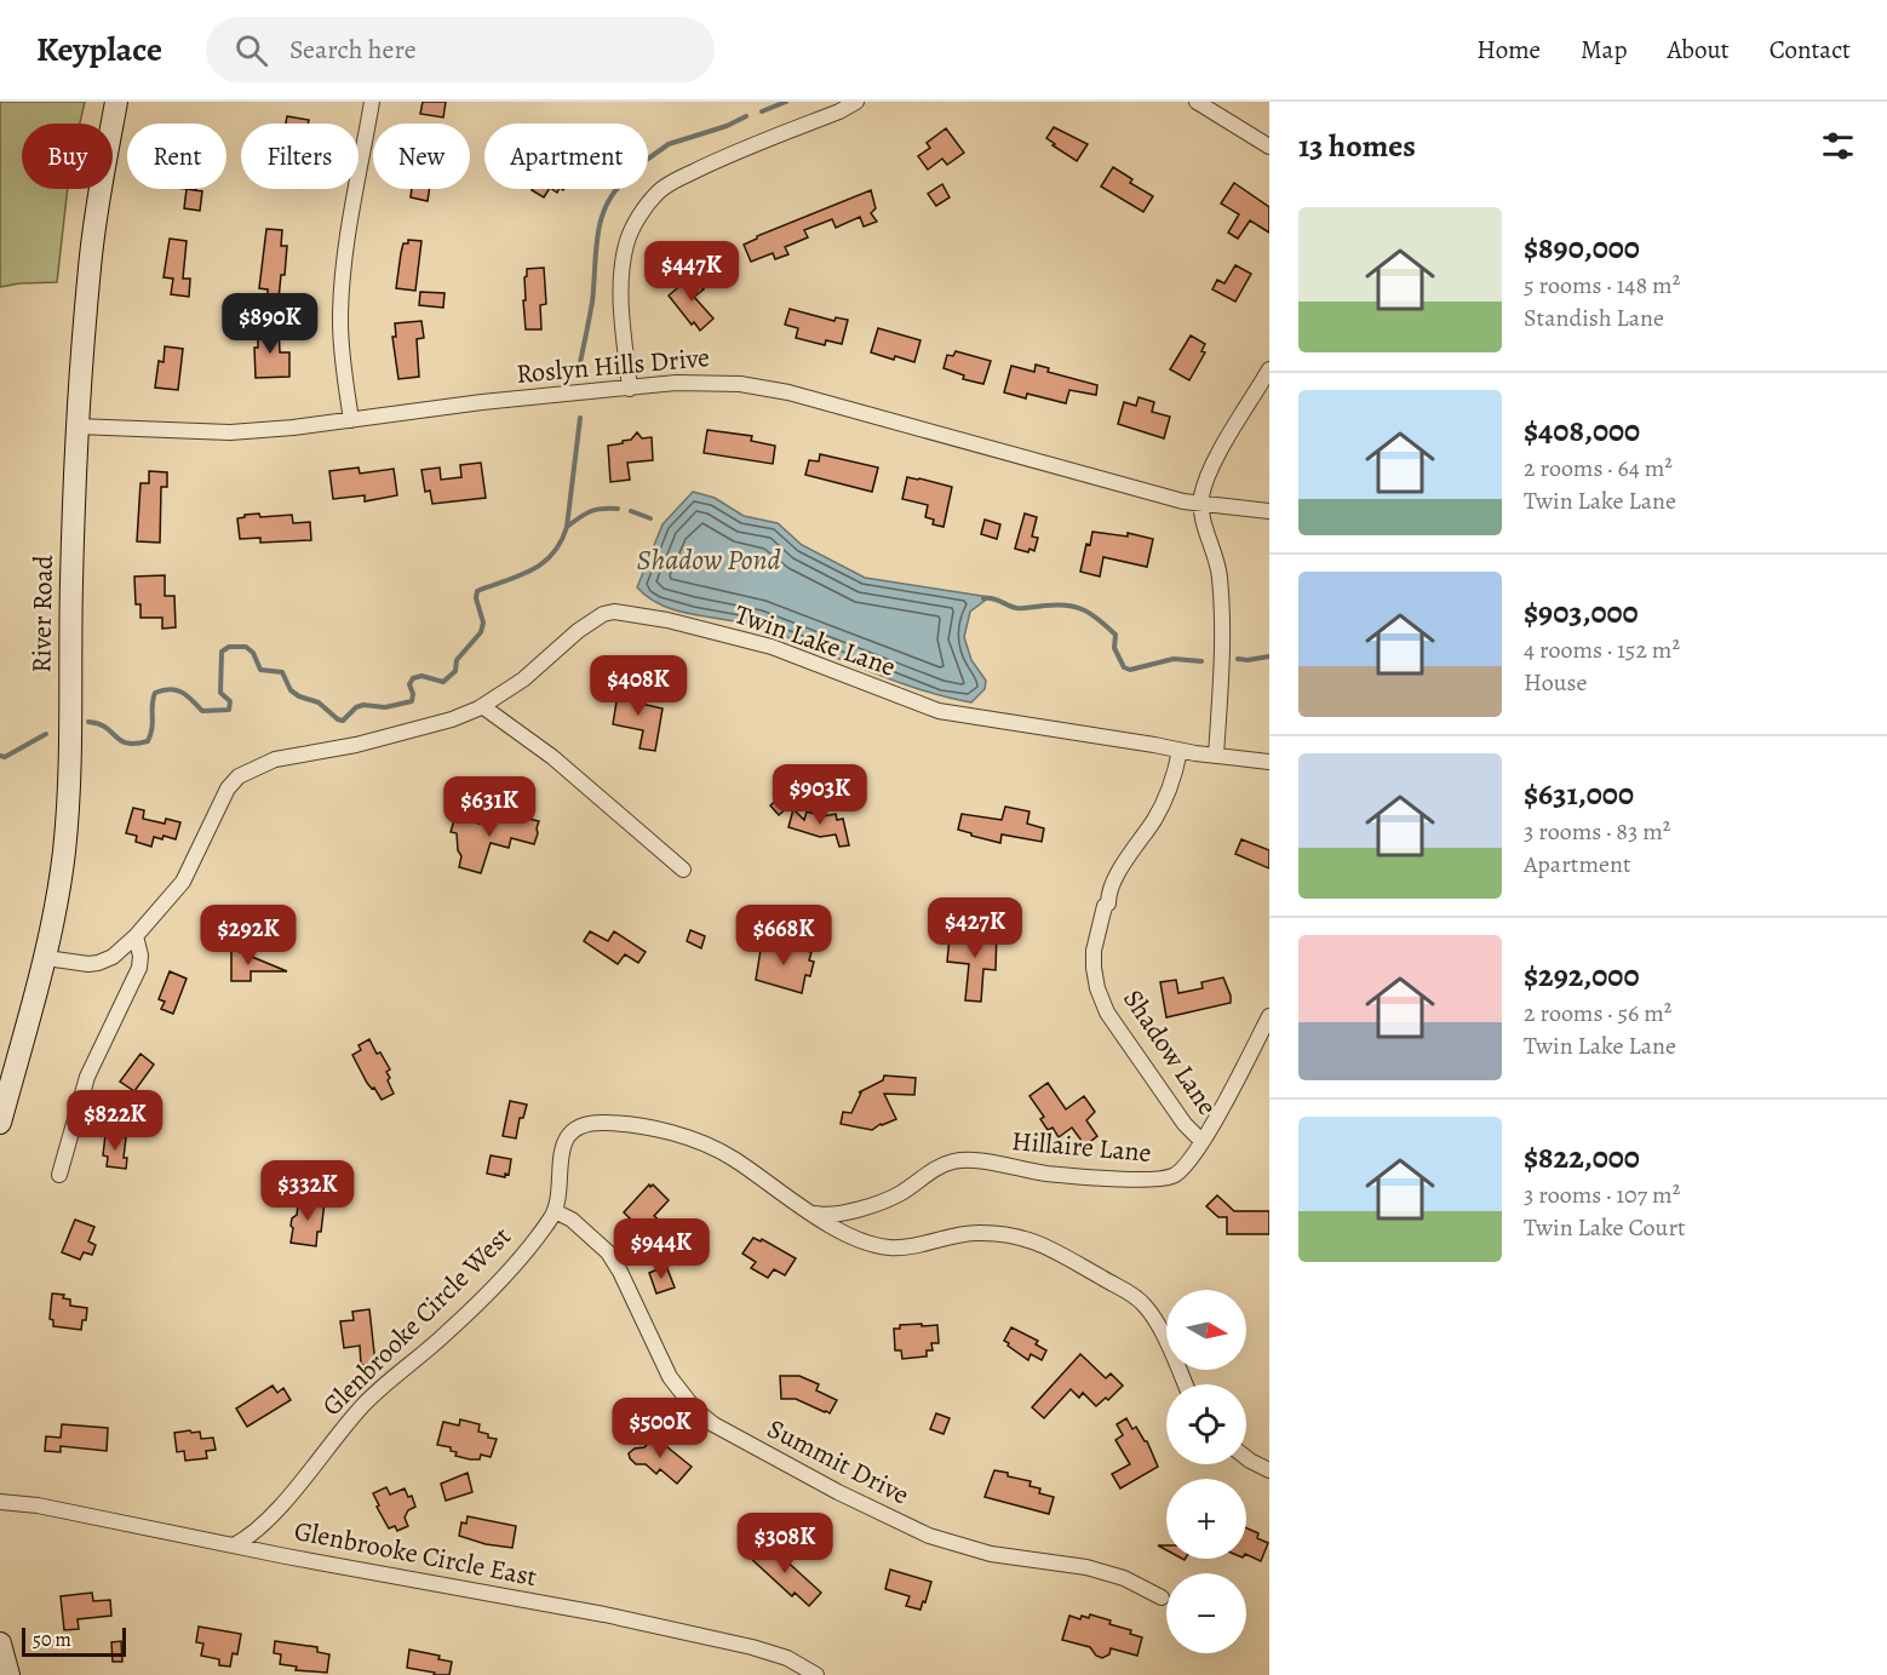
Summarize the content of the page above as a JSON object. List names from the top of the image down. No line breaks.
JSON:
{"streets":{"main road":["River Road"],"street":["Roslyn Hills Drive","Twin Lake Lane","Shadow Lane","Hillaire Lane","Glenbrooke Circle West","Summit Drive","Glenbrooke Circle East"]},"crossings":[["Roslyn Hills Drive","River Road"],["River Road","Twin Lake Lane"],["Twin Lake Lane","Shadow Lane"],["Shadow Lane","Hillaire Lane"],["Hillaire Lane","Glenbrooke Circle West"],["Glenbrooke Circle West","Summit Drive"],["Glenbrooke Circle West","Glenbrooke Circle East"]],"water":["Shadow Pond"],"scale_bar":"50 m","north":"right","page":{"header":"Keyplace","search":"Search here","nav":["Home","Map","About","Contact"],"heading":"13 homes","chip":["Buy","Rent","Filters","New","Apartment"],"list":[{"name":"$890,000","note":"5 rooms · 148 m² · Standish Lane"},{"name":"$408,000","note":"2 rooms · 64 m² · Twin Lake Lane"},{"name":"$903,000","note":"4 rooms · 152 m² · House"},{"name":"$631,000","note":"3 rooms · 83 m² · Apartment"},{"name":"$292,000","note":"2 rooms · 56 m² · Twin Lake Lane"},{"name":"$822,000","note":"3 rooms · 107 m² · Twin Lake Court"}],"price":["$447K","$890K","$408K","$903K","$631K","$427K","$292K","$668K","$822K","$332K","$944K","$500K","$308K"],"map_buttons":["+","−"],"scale":"50 m"}}
